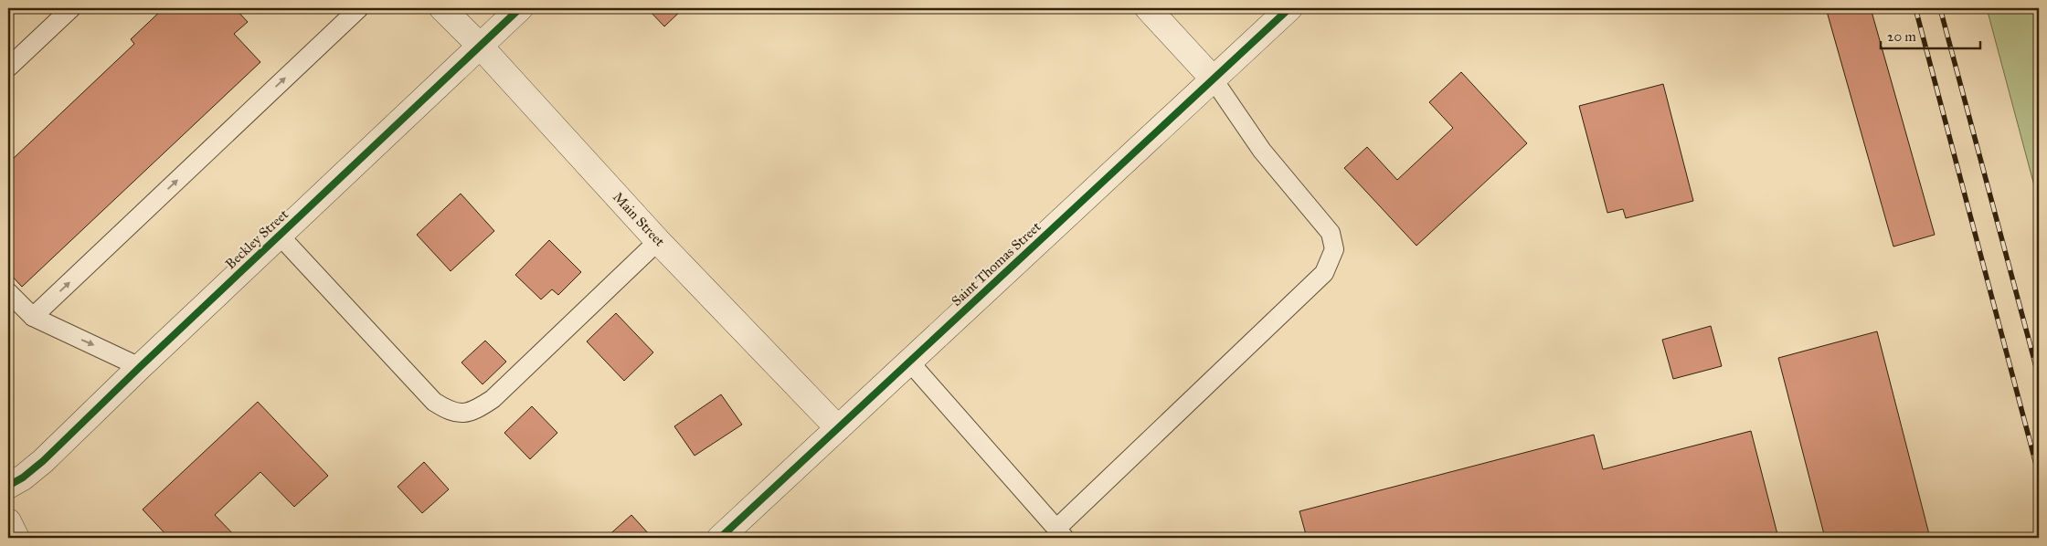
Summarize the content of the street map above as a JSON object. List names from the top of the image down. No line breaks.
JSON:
{"streets":{"street":["Main Street","Beckley Street","Saint Thomas Street"]},"crossings":[["Main Street","Beckley Street"],["Main Street","Saint Thomas Street"]],"scale_bar":"20 m"}
